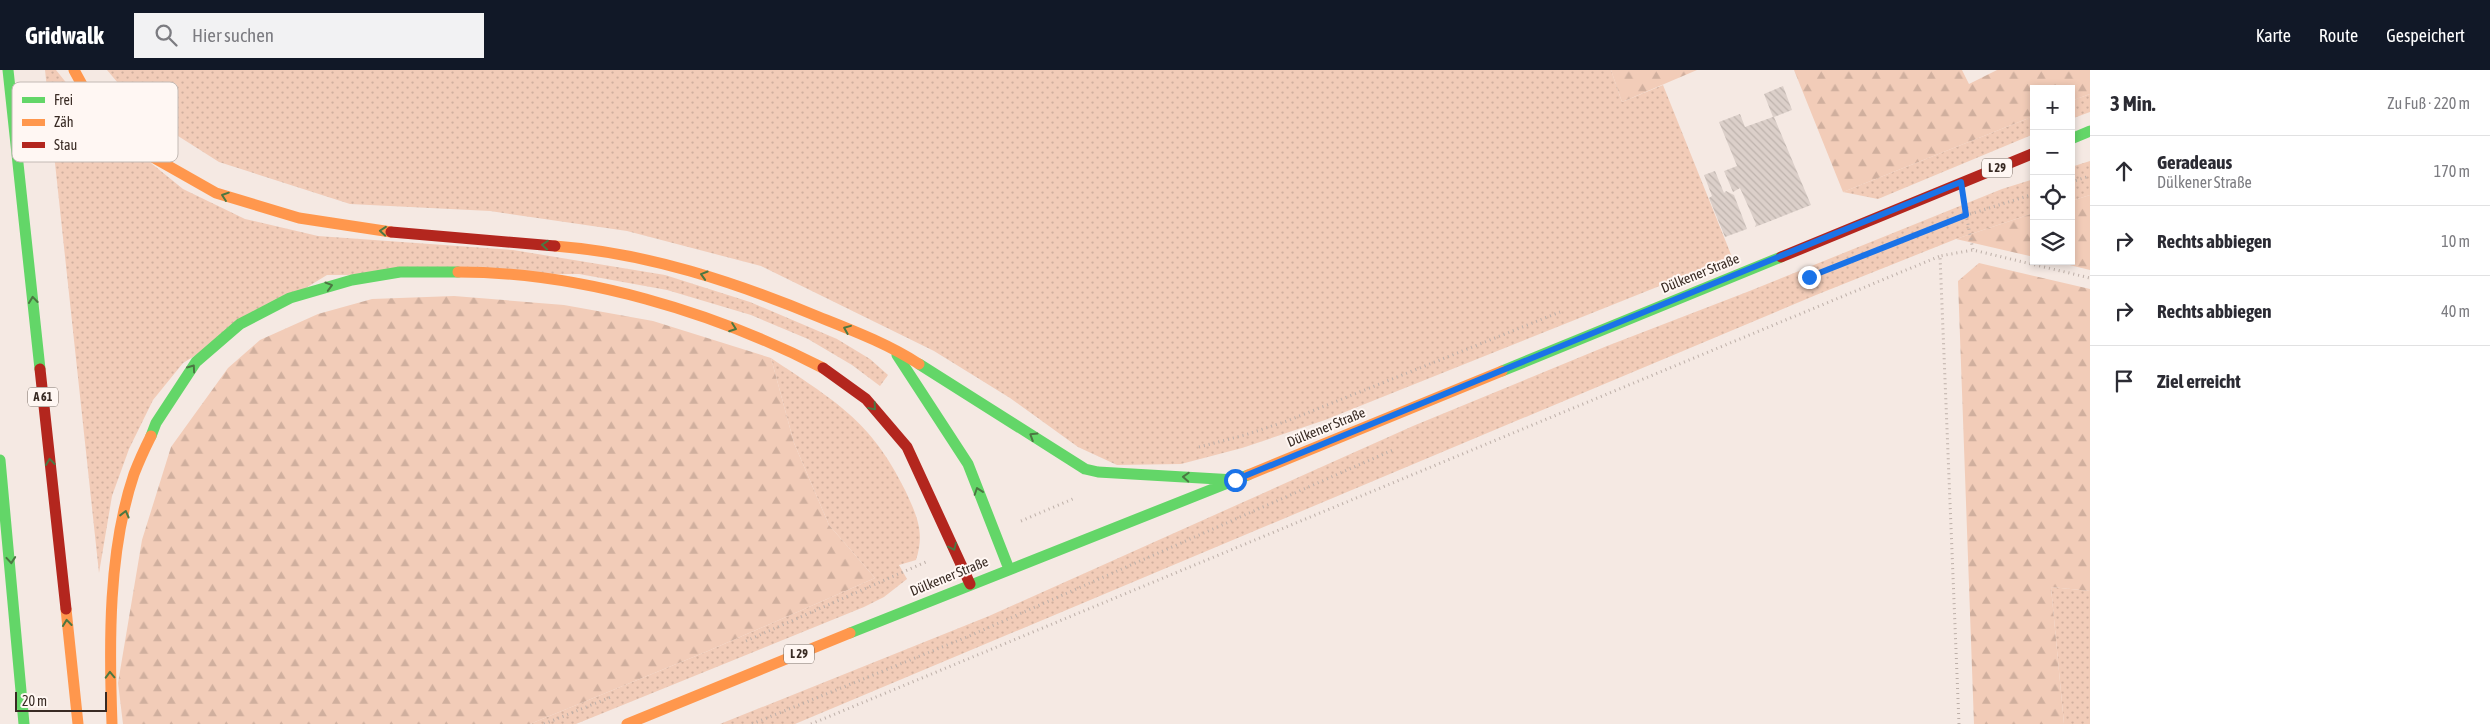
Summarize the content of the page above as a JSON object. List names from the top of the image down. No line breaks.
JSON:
{"streets":{"main road":["L 29","Dülkener Straße","A 61"]},"legend":["Frei","Zäh","Stau"],"scale_bar":"20 m","page":{"header":"Gridwalk","search":"Hier suchen","nav":["Karte","Route","Gespeichert"],"heading":["3 Min.","Zu Fuß · 220 m"],"map_buttons":["+","−"],"list":[["Geradeaus","Dülkener Straße","170 m"],["Rechts abbiegen","10 m"],["Rechts abbiegen","40 m"],"Ziel erreicht"],"scale":"20 m"}}
